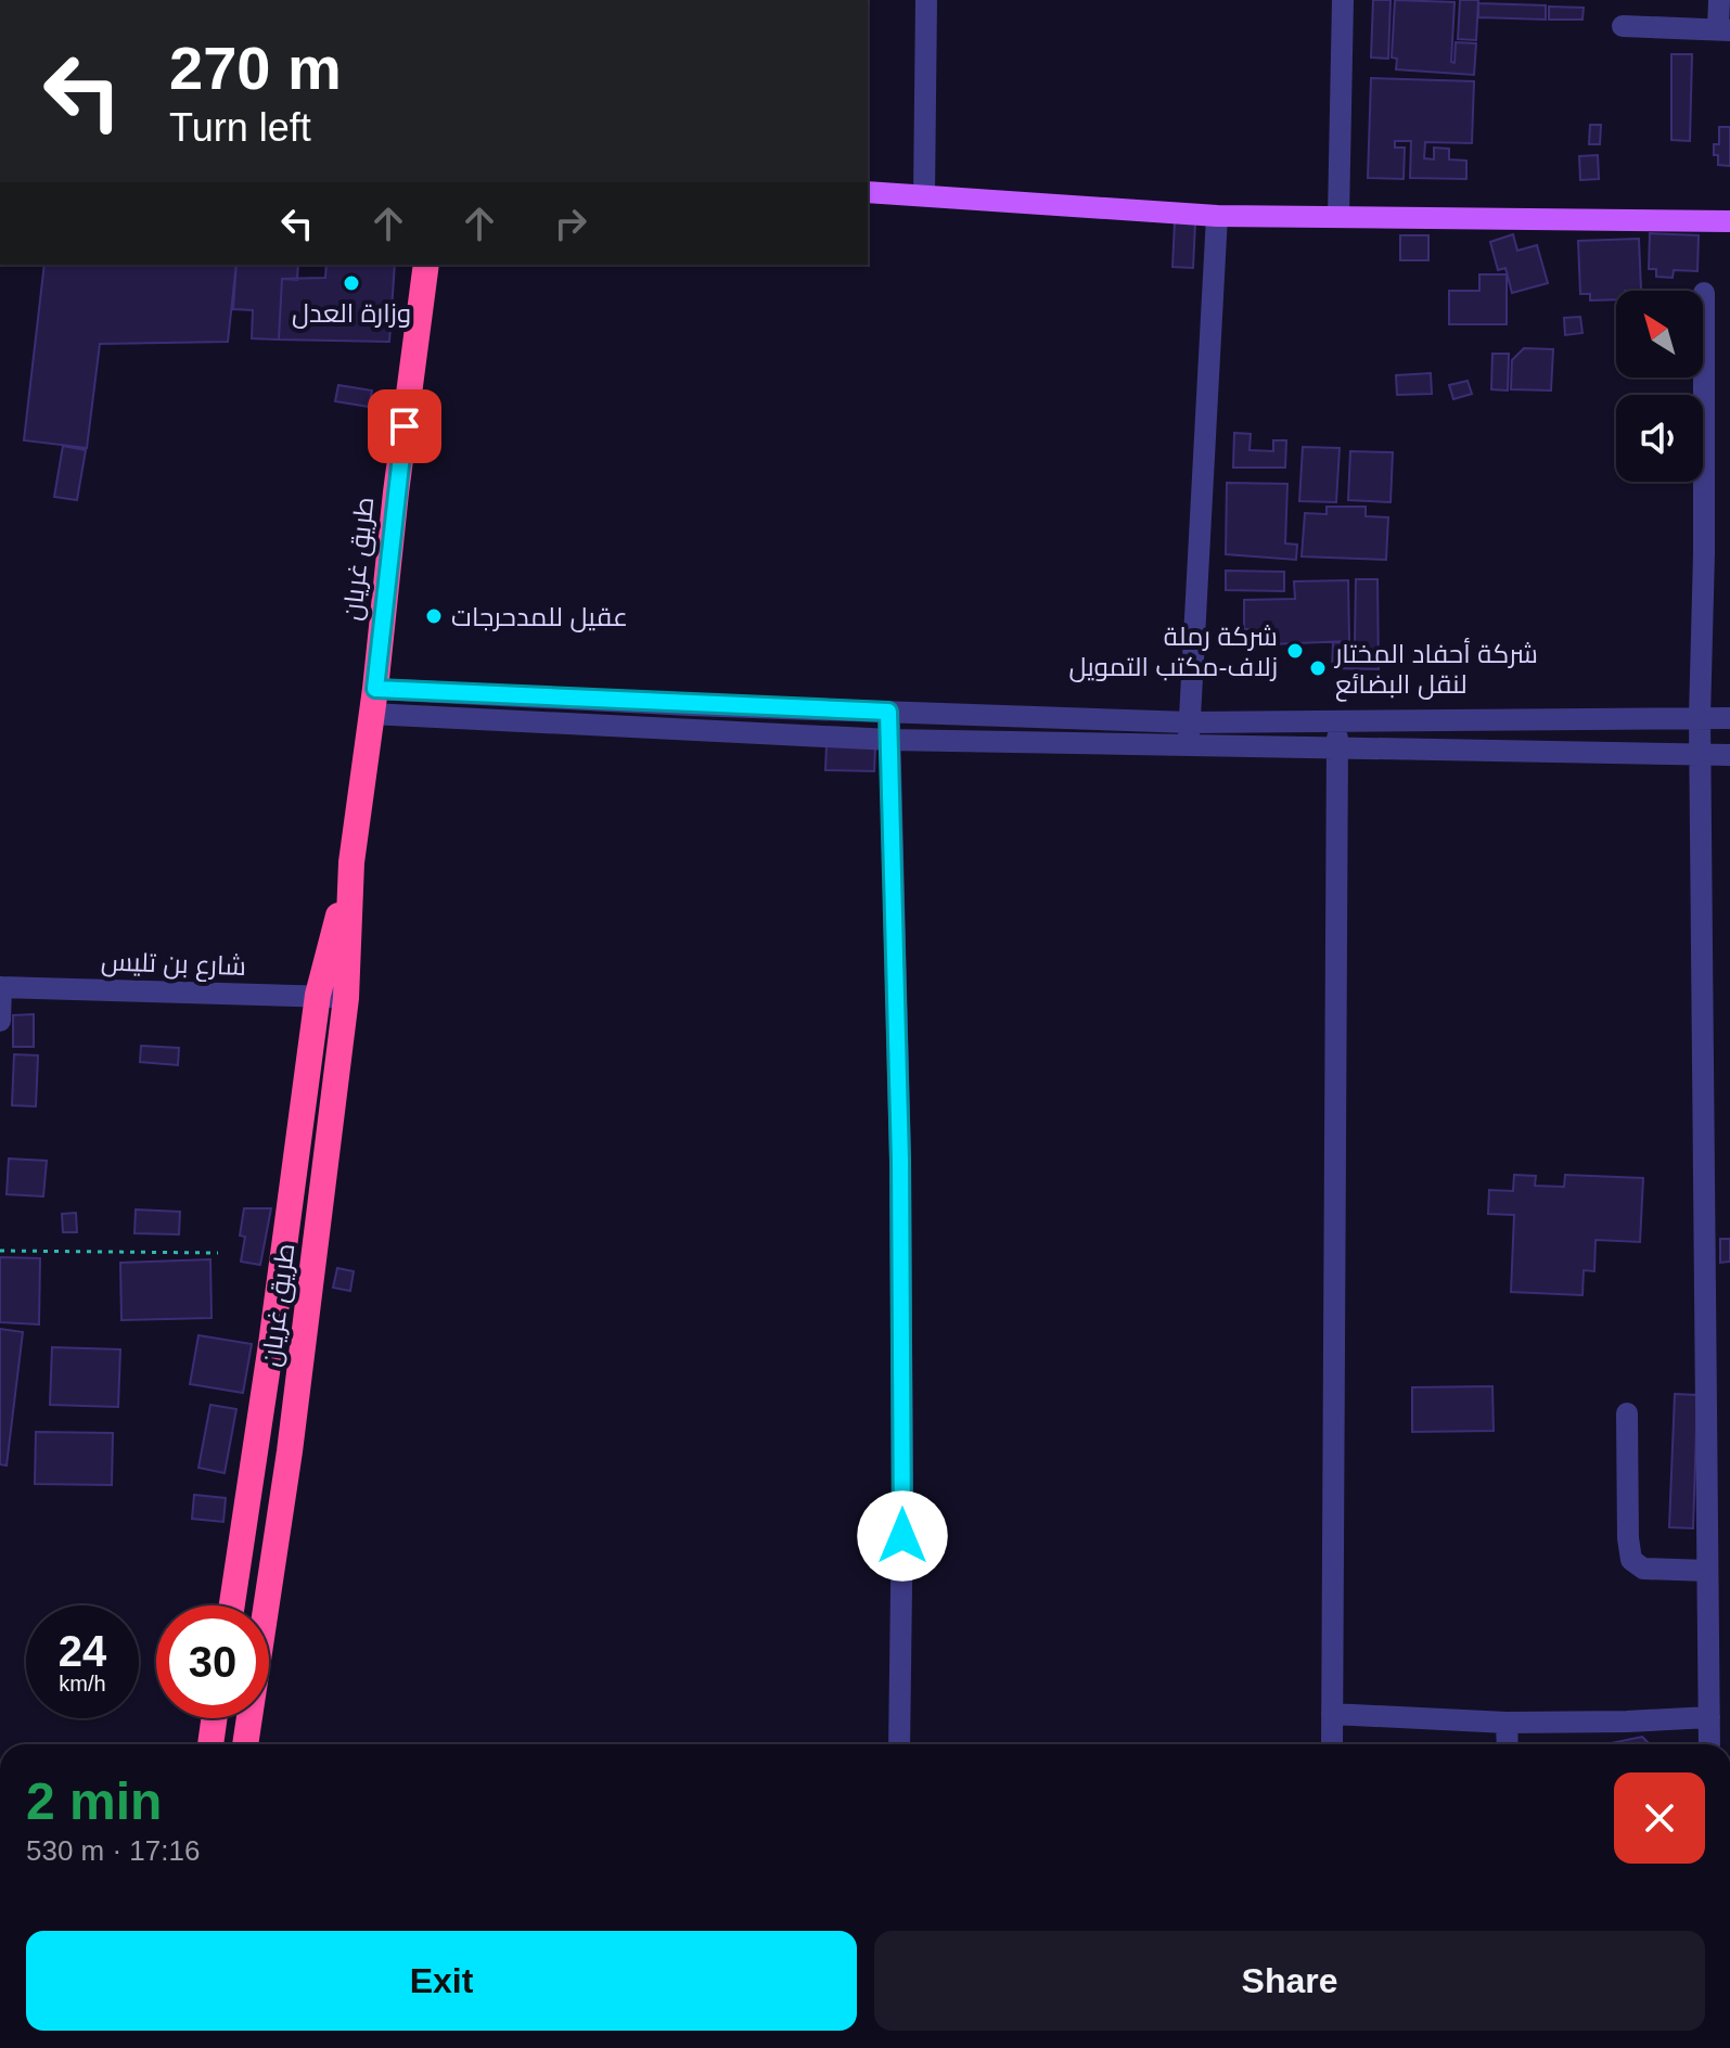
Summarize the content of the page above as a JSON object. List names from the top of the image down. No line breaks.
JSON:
{"streets":{"highway":["طريق غريان"],"street":["شارع بن تليس"]},"crossings":[["طريق غريان","شارع بن تليس"]],"places":["وزارة العدل","عقيل للمدحرجات","شركة رملة زلاف-مكتب التمويل","شركة أحفاد المختار لنقل البضائع"],"north":"top left","page":{"turn":["270 m","Turn left"],"speed":"24 km/h","limit":"30","heading":["2 min","530 m · 17:16"],"buttons":["Exit","Share"]}}
